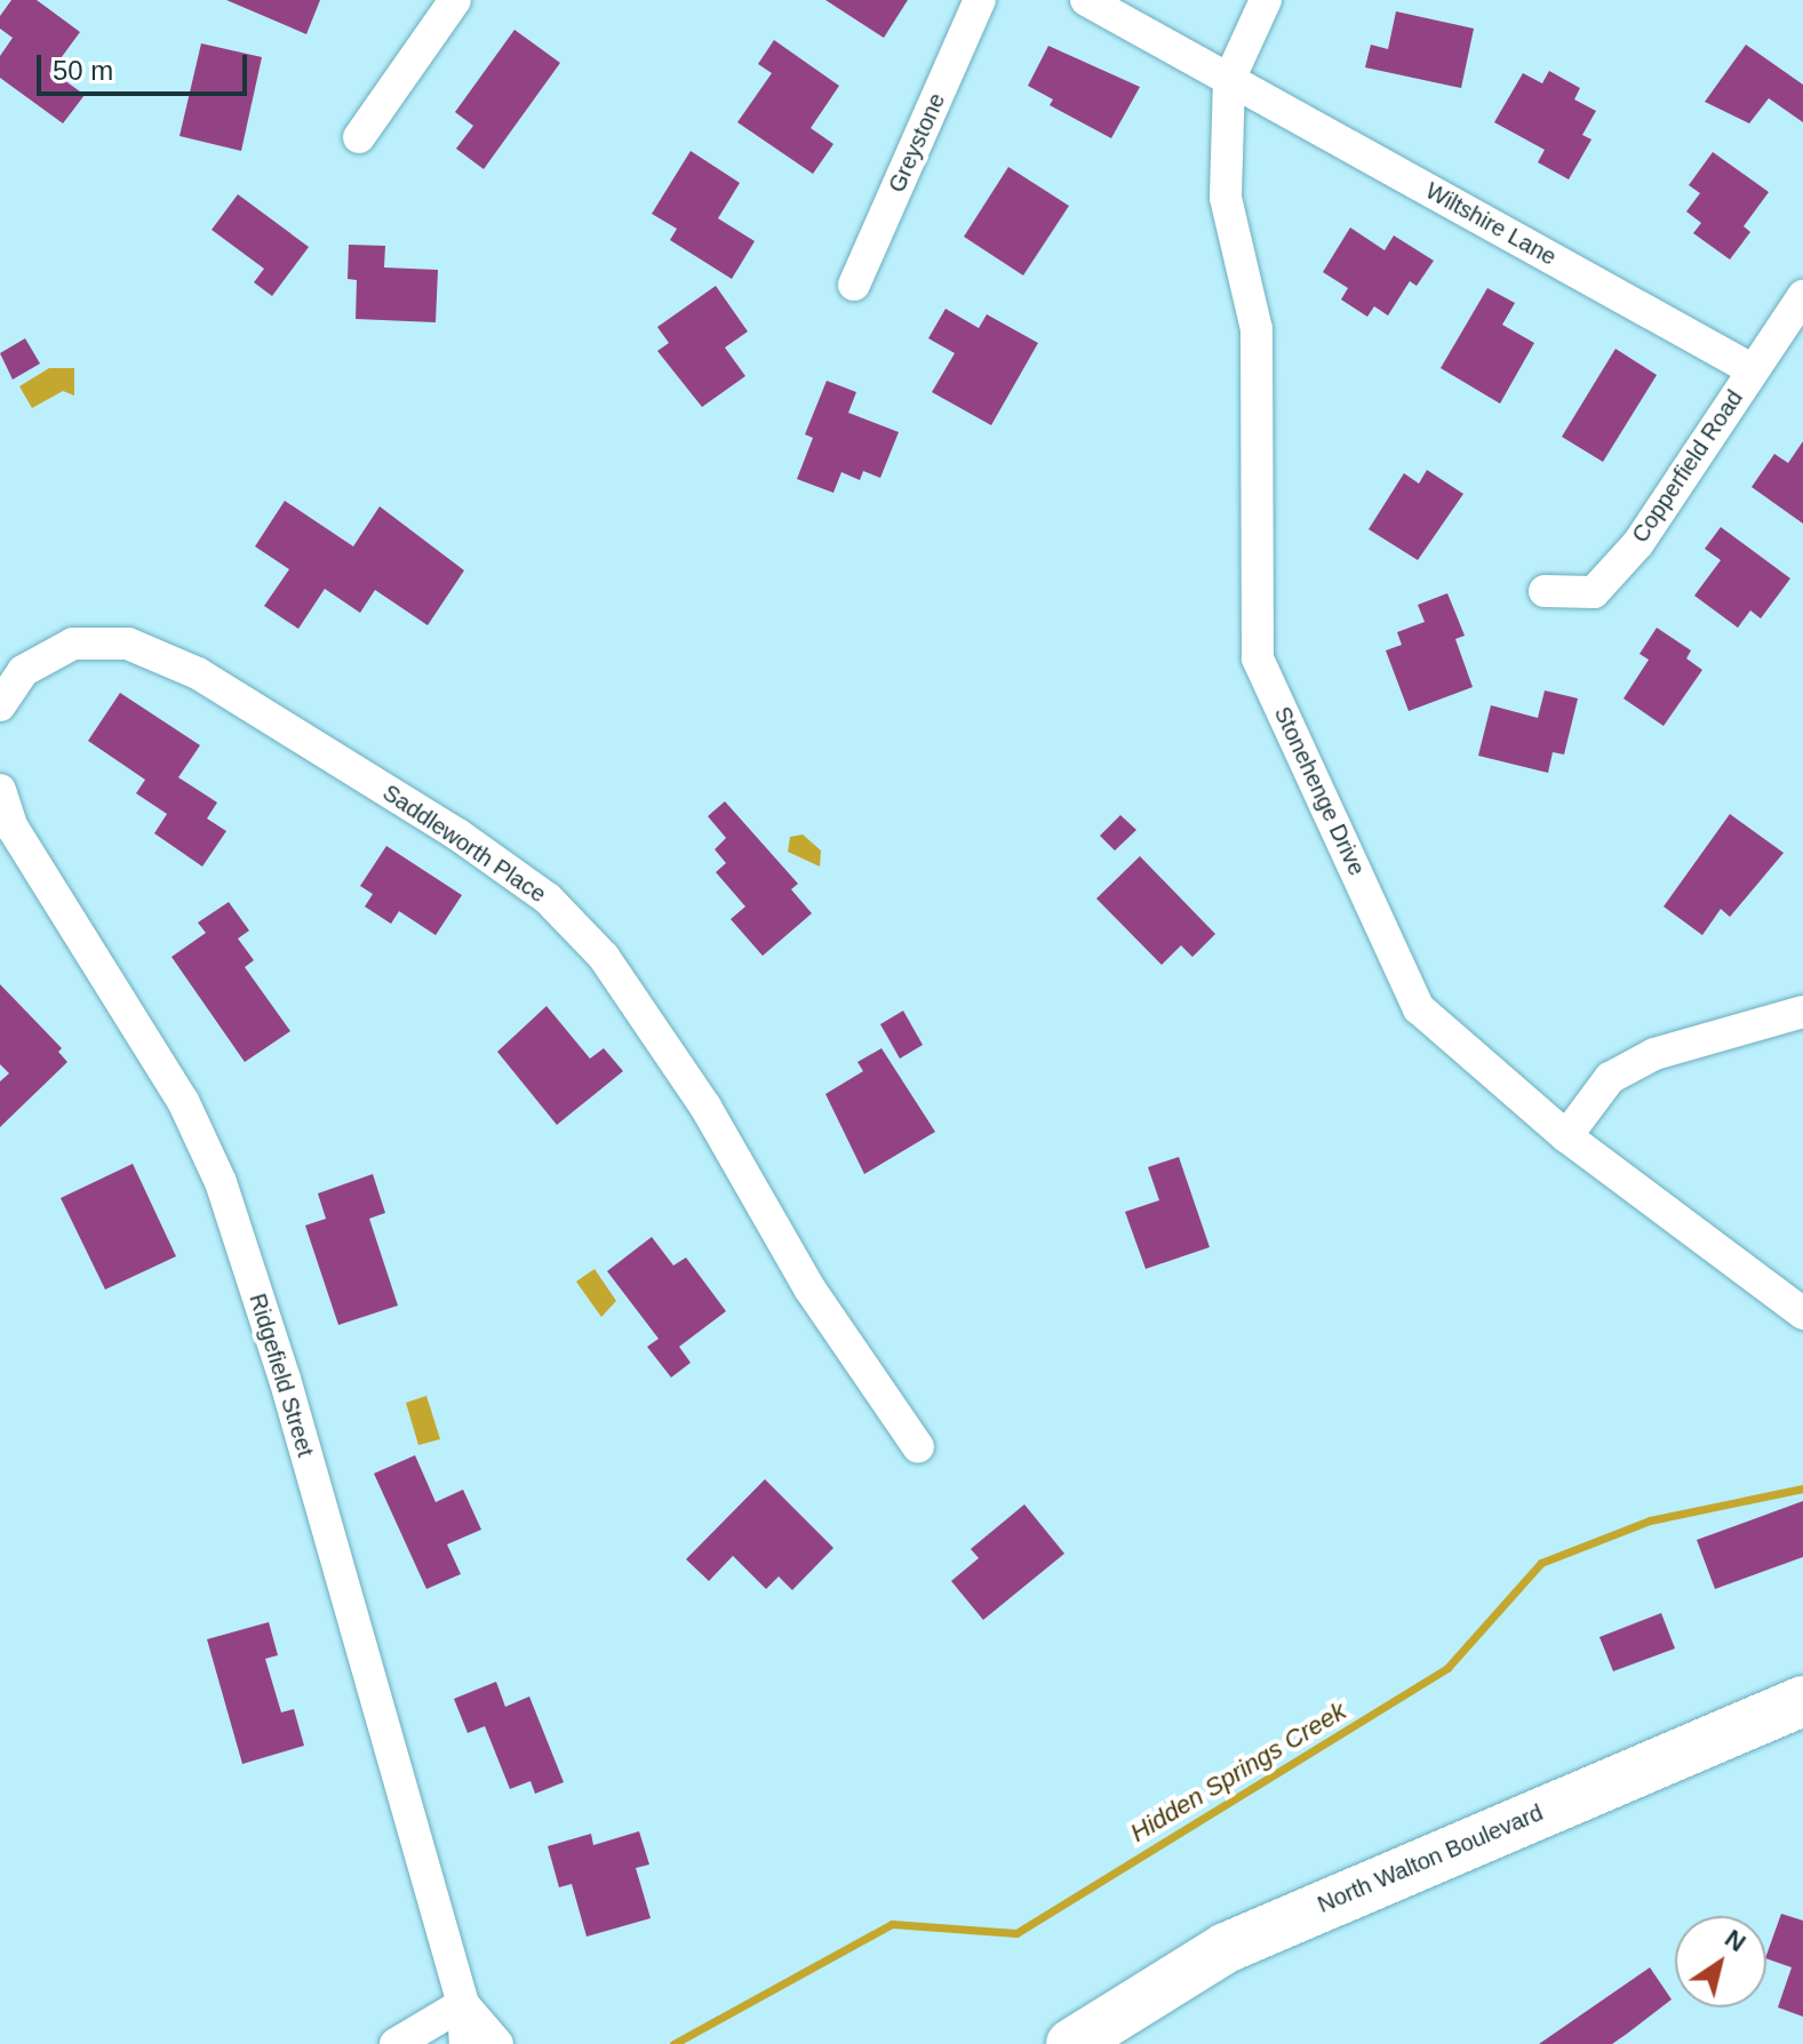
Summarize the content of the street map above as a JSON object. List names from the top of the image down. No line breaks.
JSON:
{"streets":{"main road":["North Walton Boulevard"],"street":["Greystone","Wiltshire Lane","Copperfield Road","Stonehenge Drive","Saddleworth Place","Ridgefield Street"]},"crossings":[["Wiltshire Lane","Copperfield Road"],["Wiltshire Lane","Stonehenge Drive"]],"water":["Hidden Springs Creek"],"scale_bar":"50 m","north":"top right"}
